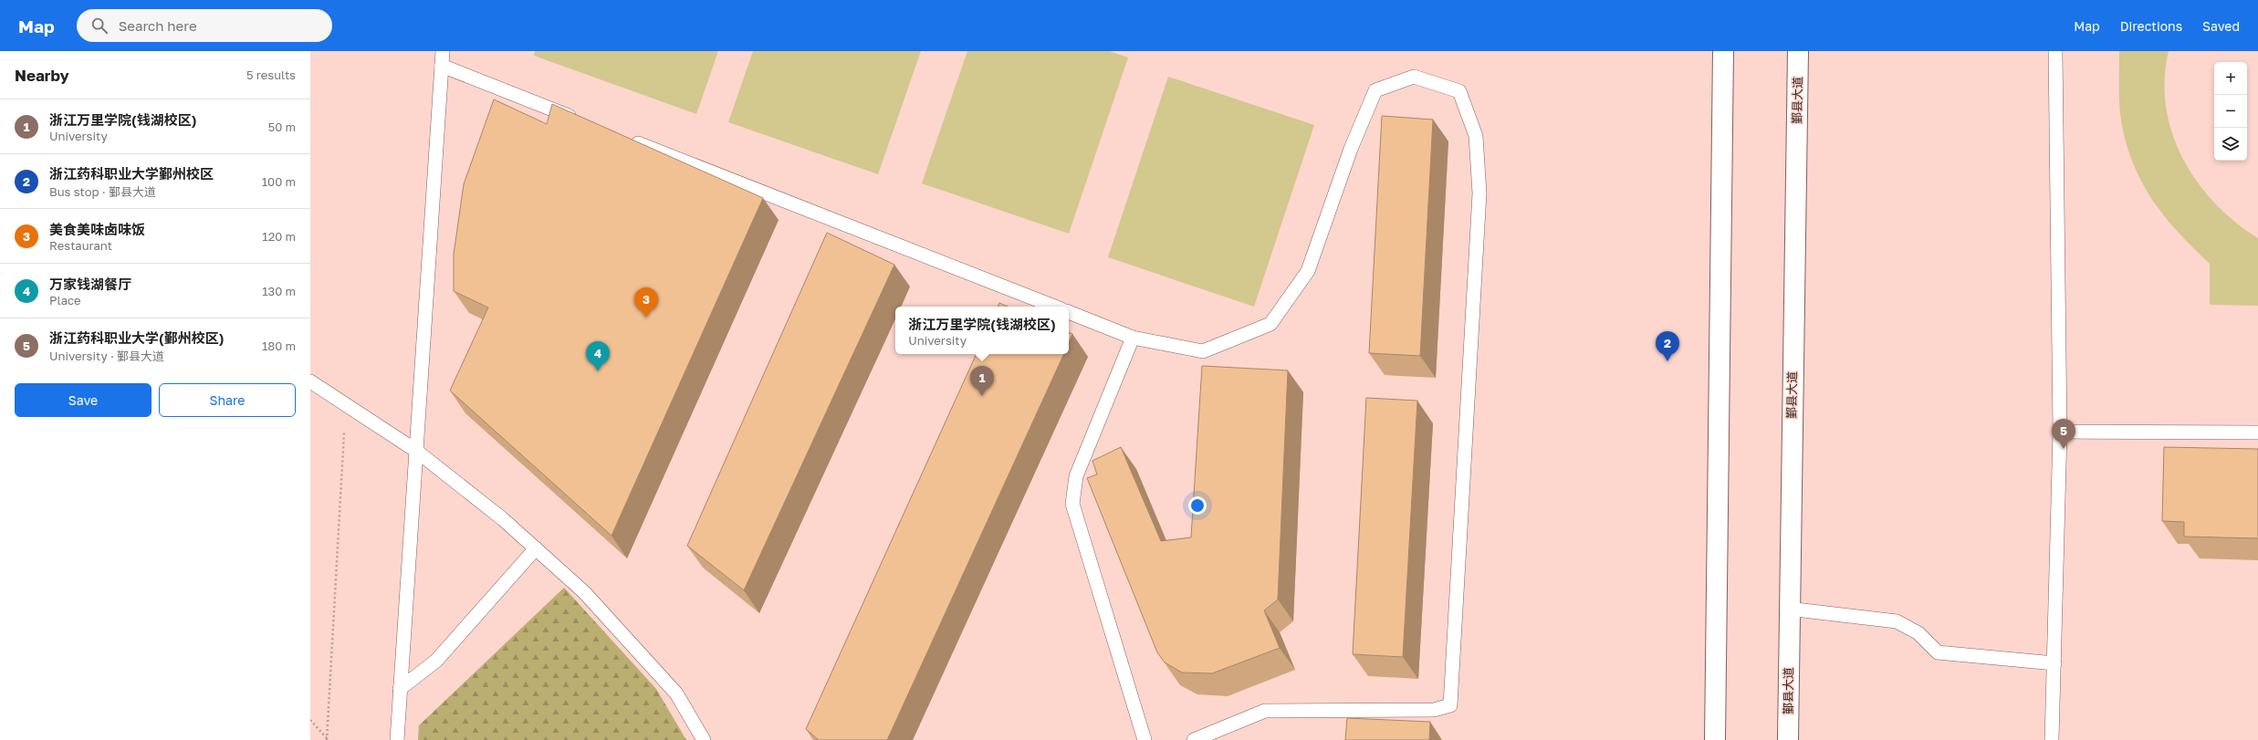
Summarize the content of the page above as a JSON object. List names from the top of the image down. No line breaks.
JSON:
{"streets":{"main road":["鄞县大道"]},"page":{"header":"Map","search":"Search here","nav":["Map","Directions","Saved"],"heading":["Nearby","5 results"],"map_buttons":["+","−"],"list":[{"mark":"1","name":"浙江万里学院(钱湖校区)","note":"University","value":"50 m"},{"mark":"2","name":"浙江药科职业大学鄞州校区","note":"Bus stop · 鄞县大道","value":"100 m"},{"mark":"3","name":"美食美味卤味饭","note":"Restaurant","value":"120 m"},{"mark":"4","name":"万家钱湖餐厅","note":"Place","value":"130 m"},{"mark":"5","name":"浙江药科职业大学(鄞州校区)","note":"University · 鄞县大道","value":"180 m"}],"pins":["3","2","4","1","5"],"popup":["浙江万里学院(钱湖校区)","University"],"buttons":["Save","Share"]}}
